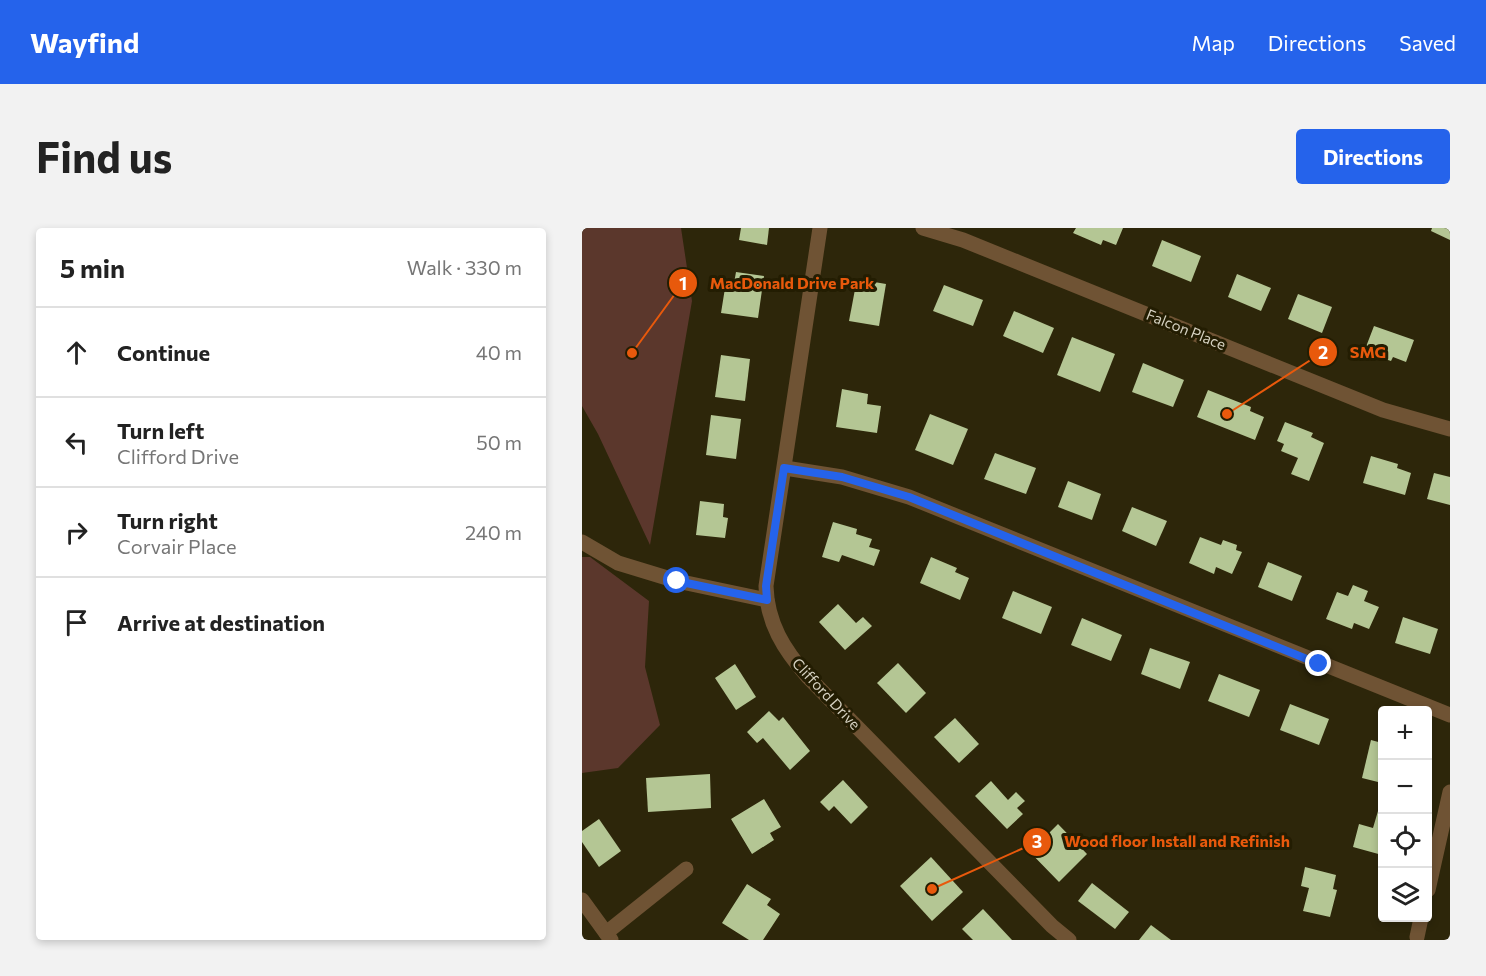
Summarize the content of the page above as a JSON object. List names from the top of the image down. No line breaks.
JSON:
{"streets":{"street":["Falcon Place","Clifford Drive"]},"places":["MacDonald Drive Park","SMG","Wood floor Install and Refinish"],"page":{"header":"Wayfind","nav":["Map","Directions","Saved"],"buttons":"Directions","title":"Find us","heading":["5 min","Walk · 330 m"],"list":[["Continue","40 m"],["Turn left","Clifford Drive","50 m"],["Turn right","Corvair Place","240 m"],"Arrive at destination"],"map_buttons":["+","−"]}}
